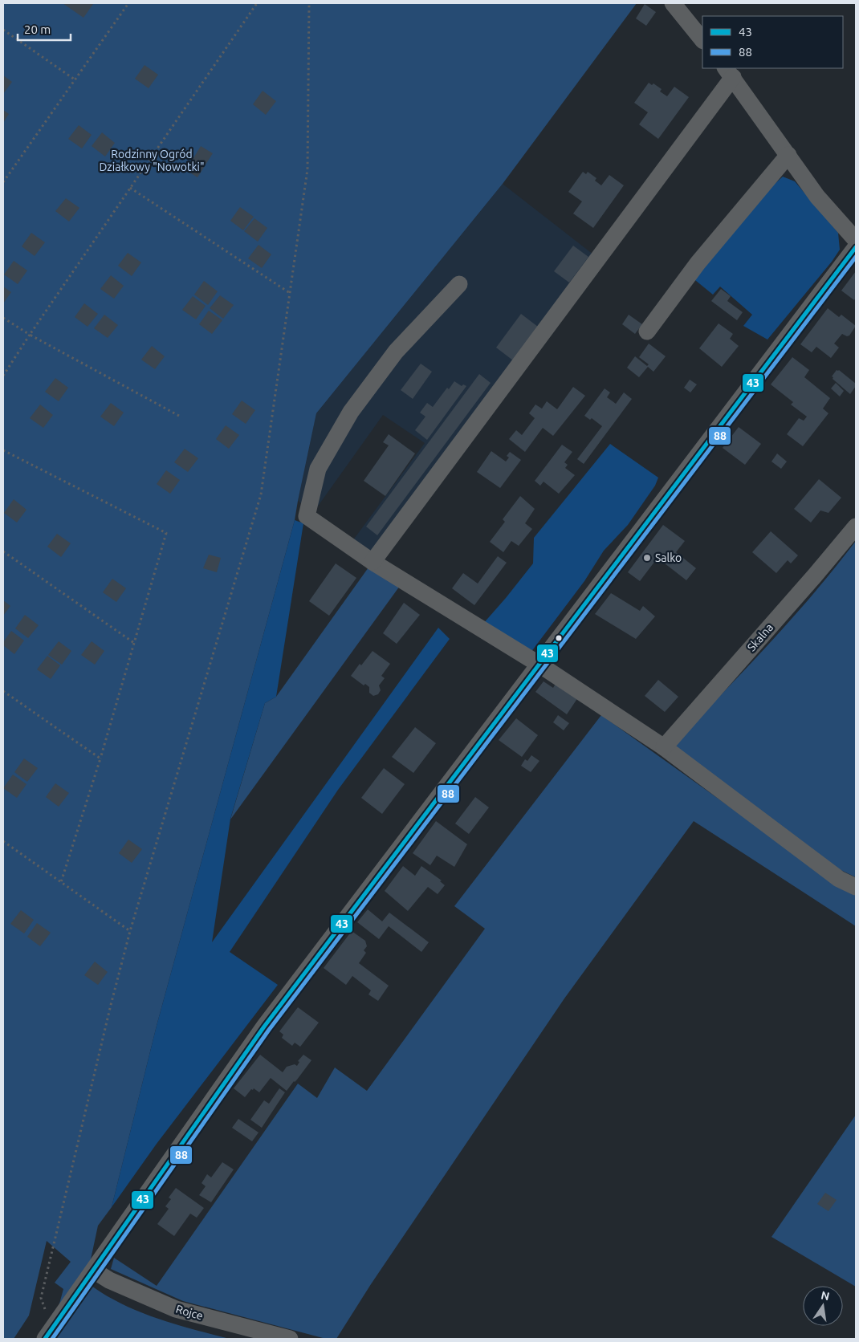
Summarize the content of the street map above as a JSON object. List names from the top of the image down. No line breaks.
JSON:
{"streets":{"street":["Skalna","Rojce"]},"parks":["Rodzinny Ogród Działkowy \"Nowotki\""],"places":["Salko"],"lines":["transit line 43","transit line 88"],"legend":["43","88"],"scale_bar":"20 m","north":"top"}
